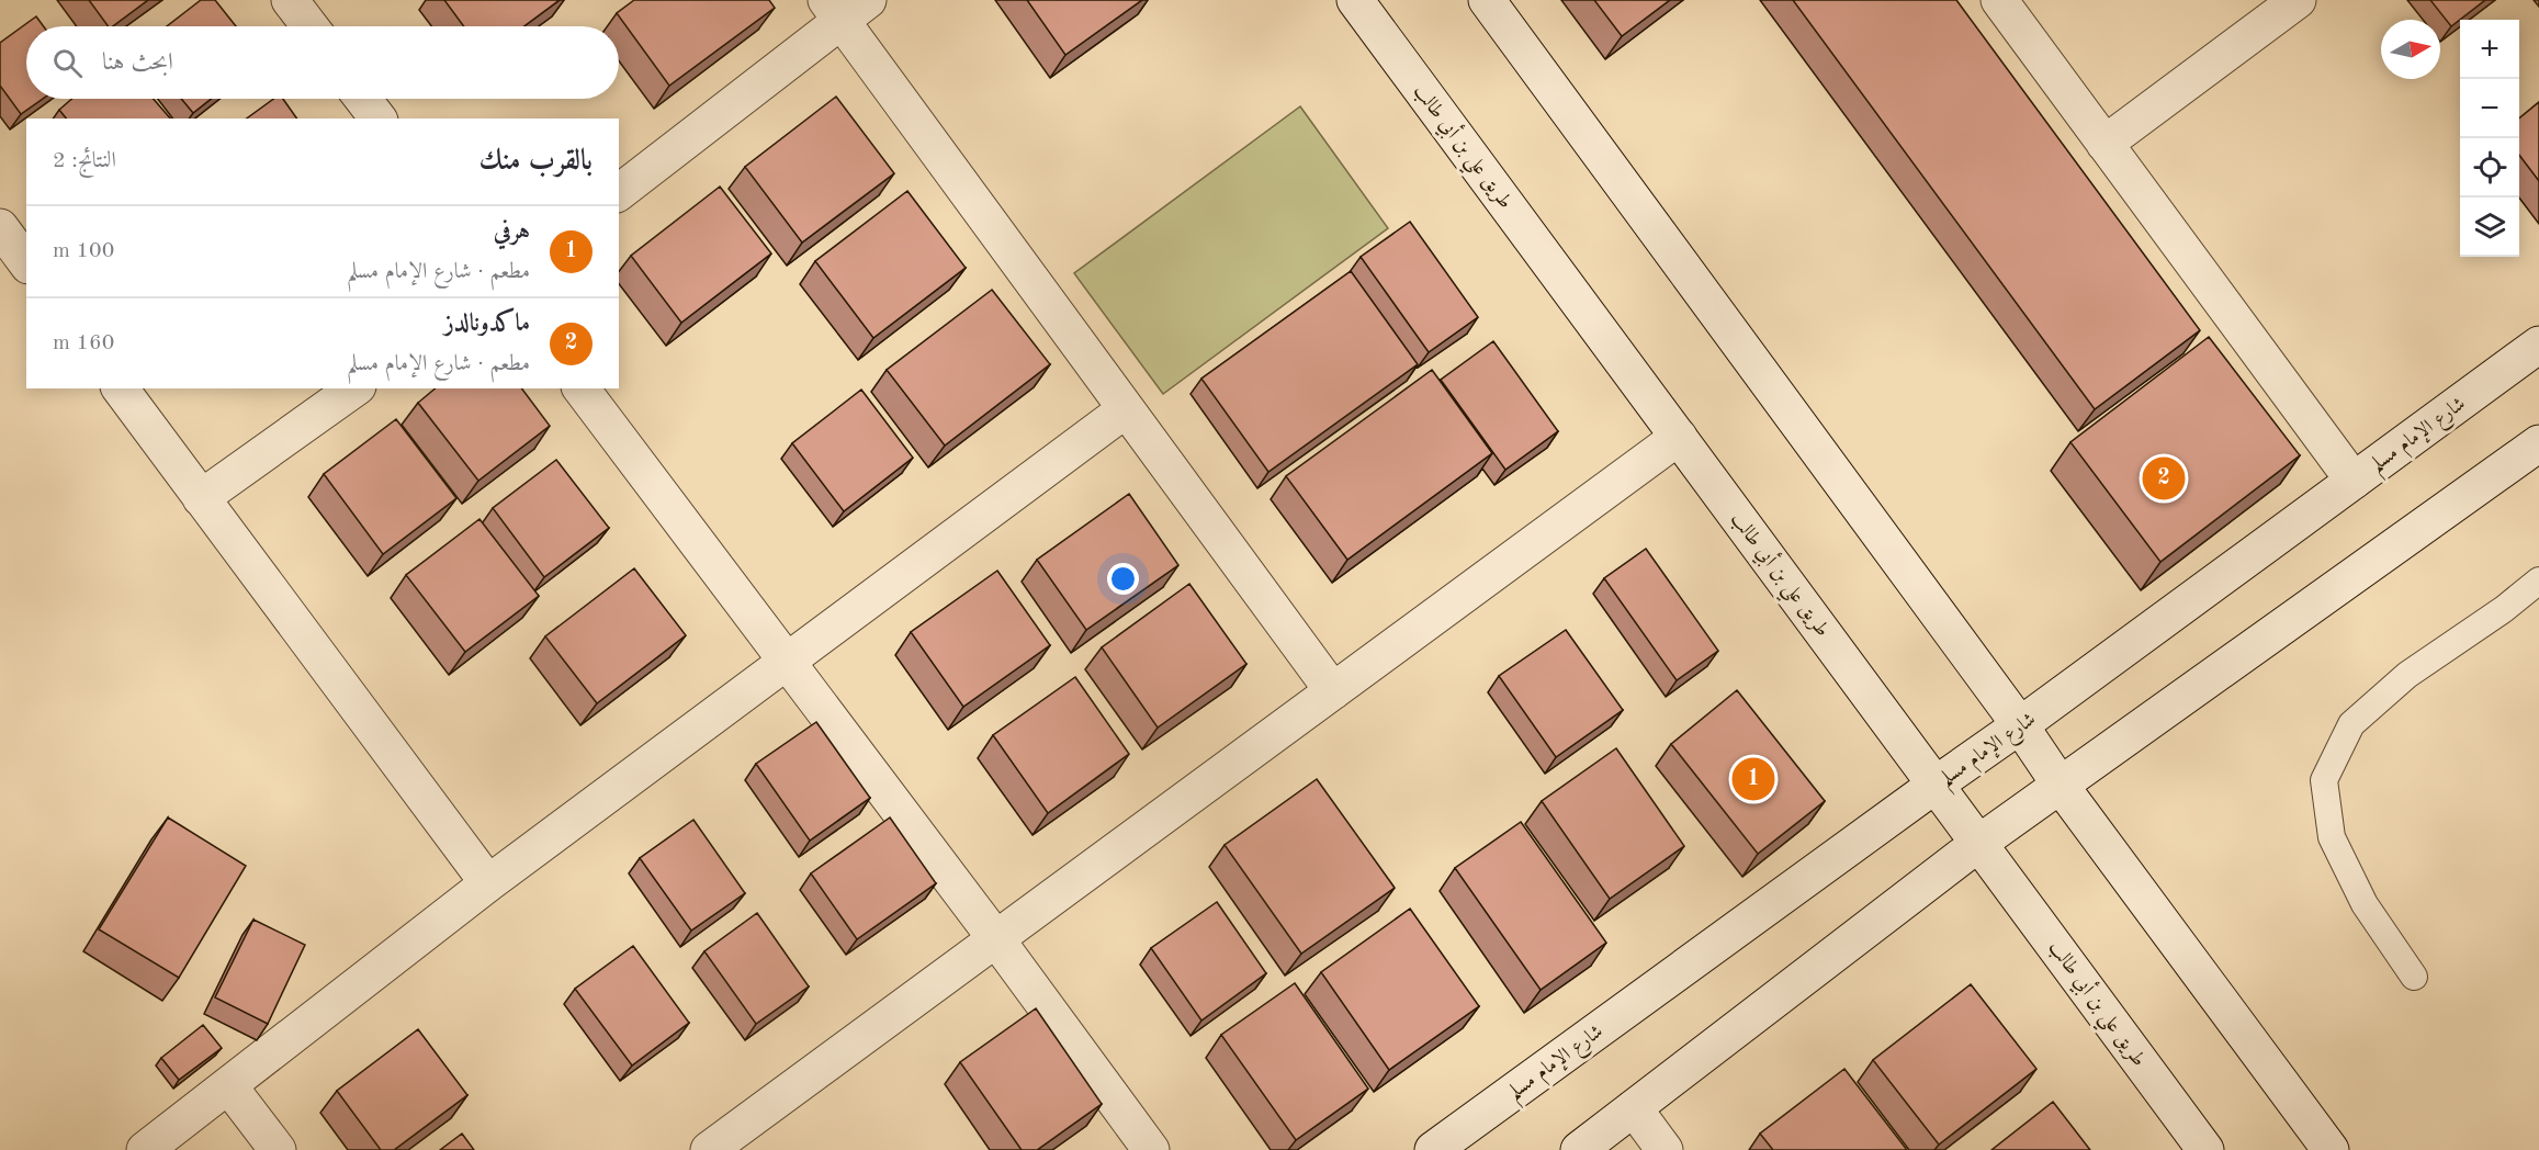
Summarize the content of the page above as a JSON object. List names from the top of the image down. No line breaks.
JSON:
{"streets":{"street":["طريق علي بن أبي طالب","شارع الإمام مسلم"]},"crossings":[["طريق علي بن أبي طالب","شارع الإمام مسلم"]],"north":"right","page":{"map_buttons":["+","−"],"search":"ابحث هنا","heading":["بالقرب منك","النتائج: 2"],"list":[{"mark":"1","name":"هرفي","note":"مطعم · شارع الإمام مسلم","value":"100 m"},{"mark":"2","name":"ماكدونالدز","note":"مطعم · شارع الإمام مسلم","value":"160 m"}],"pins":["2","1"]}}
